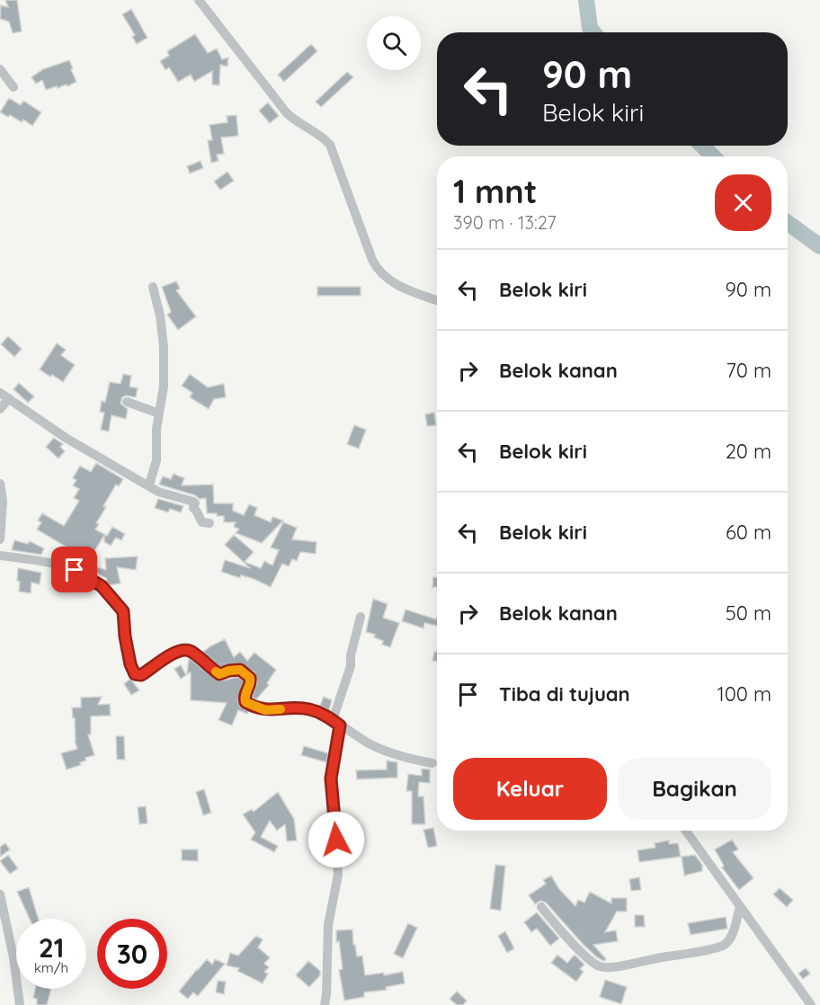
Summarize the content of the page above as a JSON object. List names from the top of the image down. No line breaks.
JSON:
{"page":{"turn":["90 m","Belok kiri"],"heading":["1 mnt","390 m · 13:27"],"list":[{"name":"Belok kiri","value":"90 m"},{"name":"Belok kanan","value":"70 m"},{"name":"Belok kiri","value":"20 m"},{"name":"Belok kiri","value":"60 m"},{"name":"Belok kanan","value":"50 m"},{"name":"Tiba di tujuan","value":"100 m"}],"buttons":["Keluar","Bagikan"],"speed":"21 km/h","limit":"30"}}
